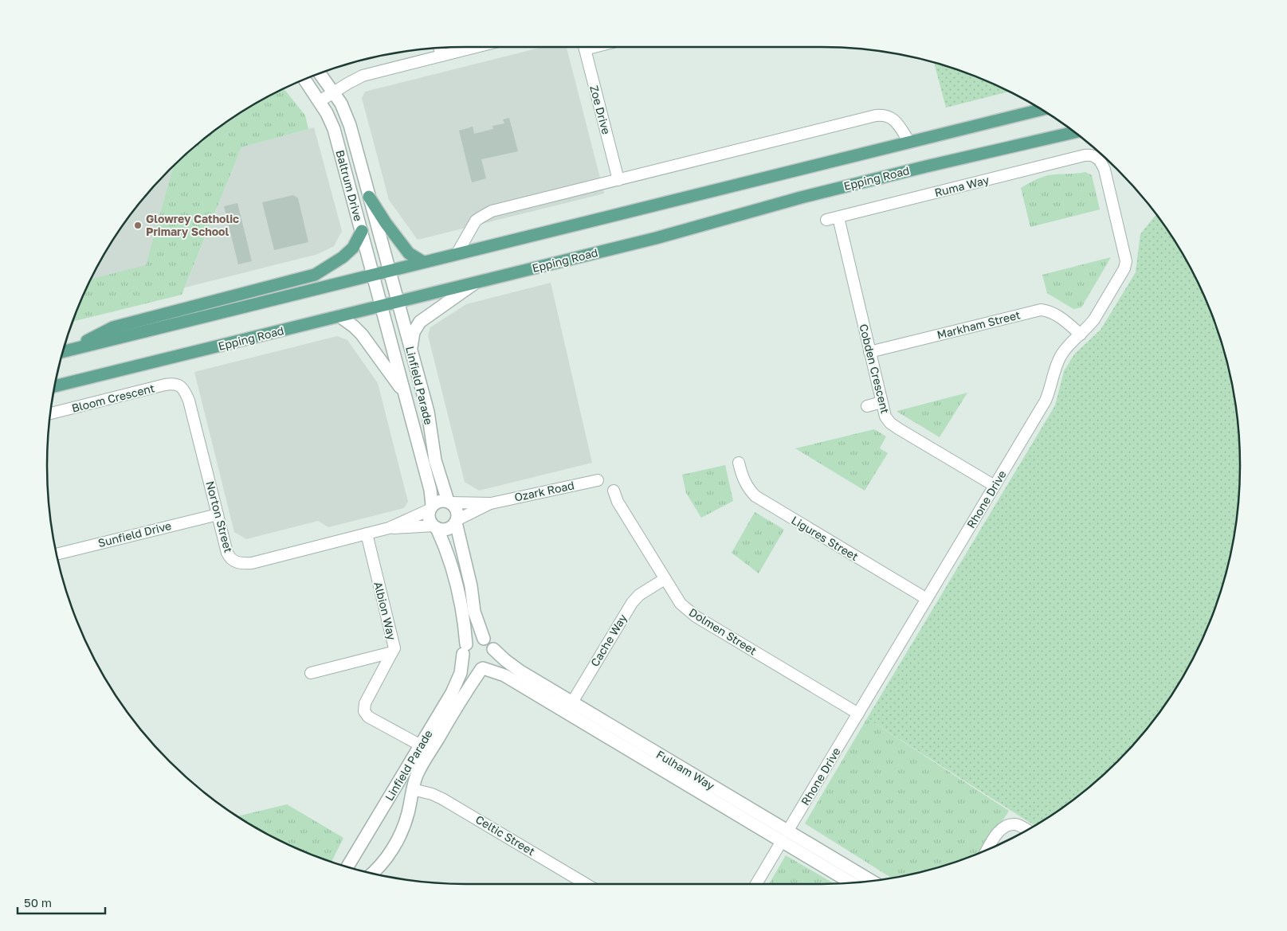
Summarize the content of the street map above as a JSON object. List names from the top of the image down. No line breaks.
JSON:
{"streets":{"main road":["Epping Road"],"street":["Zoe Drive","Baltrum Drive","Ruma Way","Markham Street","Cobden Crescent","Linfield Parade","Bloom Crescent","Ozark Road","Rhone Drive","Norton Street","Sunfield Drive","Ligures Street","Albion Way","Dolmen Street","Cache Way","Fulham Way","Celtic Street"]},"crossings":[["Epping Road","Baltrum Drive"],["Epping Road","Linfield Parade"],["Baltrum Drive","Linfield Parade"],["Ruma Way","Cobden Crescent"],["Ruma Way","Rhone Drive"],["Markham Street","Cobden Crescent"],["Markham Street","Rhone Drive"],["Cobden Crescent","Rhone Drive"],["Linfield Parade","Norton Street"],["Linfield Parade","Fulham Way"],["Linfield Parade","Celtic Street"],["Bloom Crescent","Norton Street"],["Rhone Drive","Ligures Street"],["Rhone Drive","Dolmen Street"],["Rhone Drive","Fulham Way"],["Norton Street","Sunfield Drive"],["Norton Street","Albion Way"],["Dolmen Street","Cache Way"],["Cache Way","Fulham Way"]],"places":["Glowrey Catholic Primary School"],"scale_bar":"50 m"}
